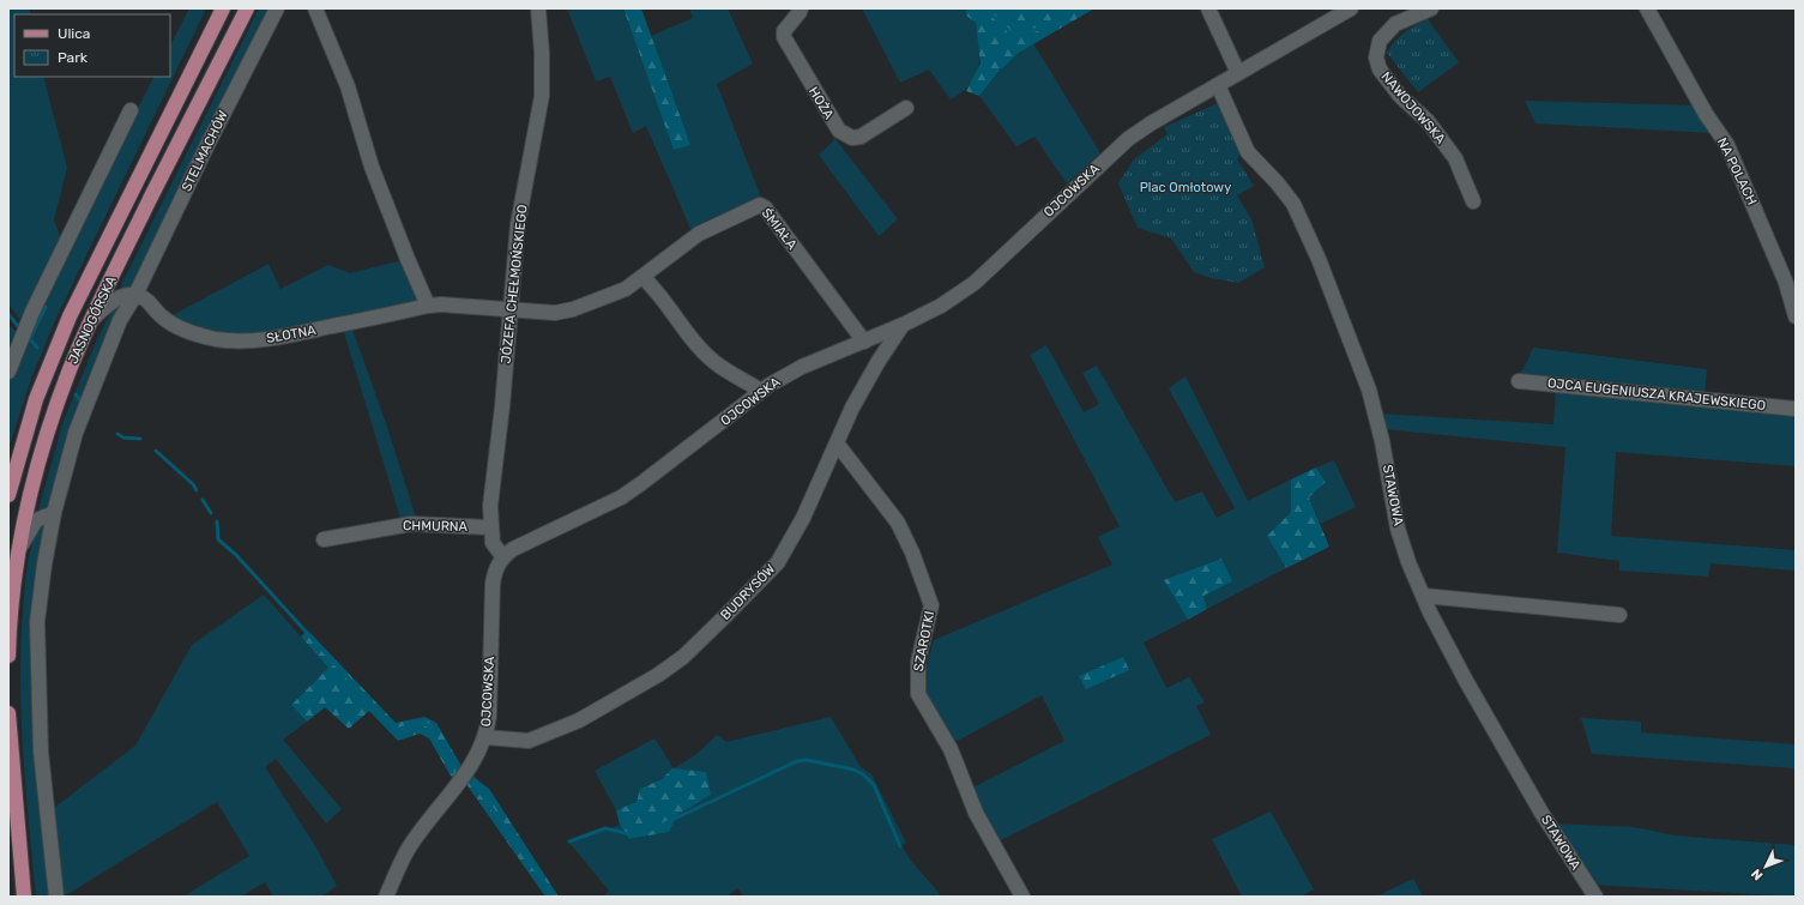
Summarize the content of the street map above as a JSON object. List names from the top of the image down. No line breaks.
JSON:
{"streets":{"main road":["JASNOGÓRSKA"],"street":["HOŻA","NAWOJOWSKA","STELMACHÓW","NA POLACH","OJCOWSKA","ŚMIAŁA","JÓZEFA CHEŁMOŃSKIEGO","SŁOTNA","OJCA EUGENIUSZA KRAJEWSKIEGO","STAWOWA","CHMURNA","BUDRYSÓW","SZAROTKI"]},"crossings":[["STELMACHÓW","SŁOTNA"],["OJCOWSKA","ŚMIAŁA"],["OJCOWSKA","JÓZEFA CHEŁMOŃSKIEGO"],["OJCOWSKA","STAWOWA"],["OJCOWSKA","BUDRYSÓW"],["ŚMIAŁA","JÓZEFA CHEŁMOŃSKIEGO"],["ŚMIAŁA","SŁOTNA"],["JÓZEFA CHEŁMOŃSKIEGO","SŁOTNA"],["JÓZEFA CHEŁMOŃSKIEGO","CHMURNA"],["BUDRYSÓW","SZAROTKI"]],"parks":["Plac Omłotowy"],"legend":["Ulica","Park"],"north":"bottom left"}
